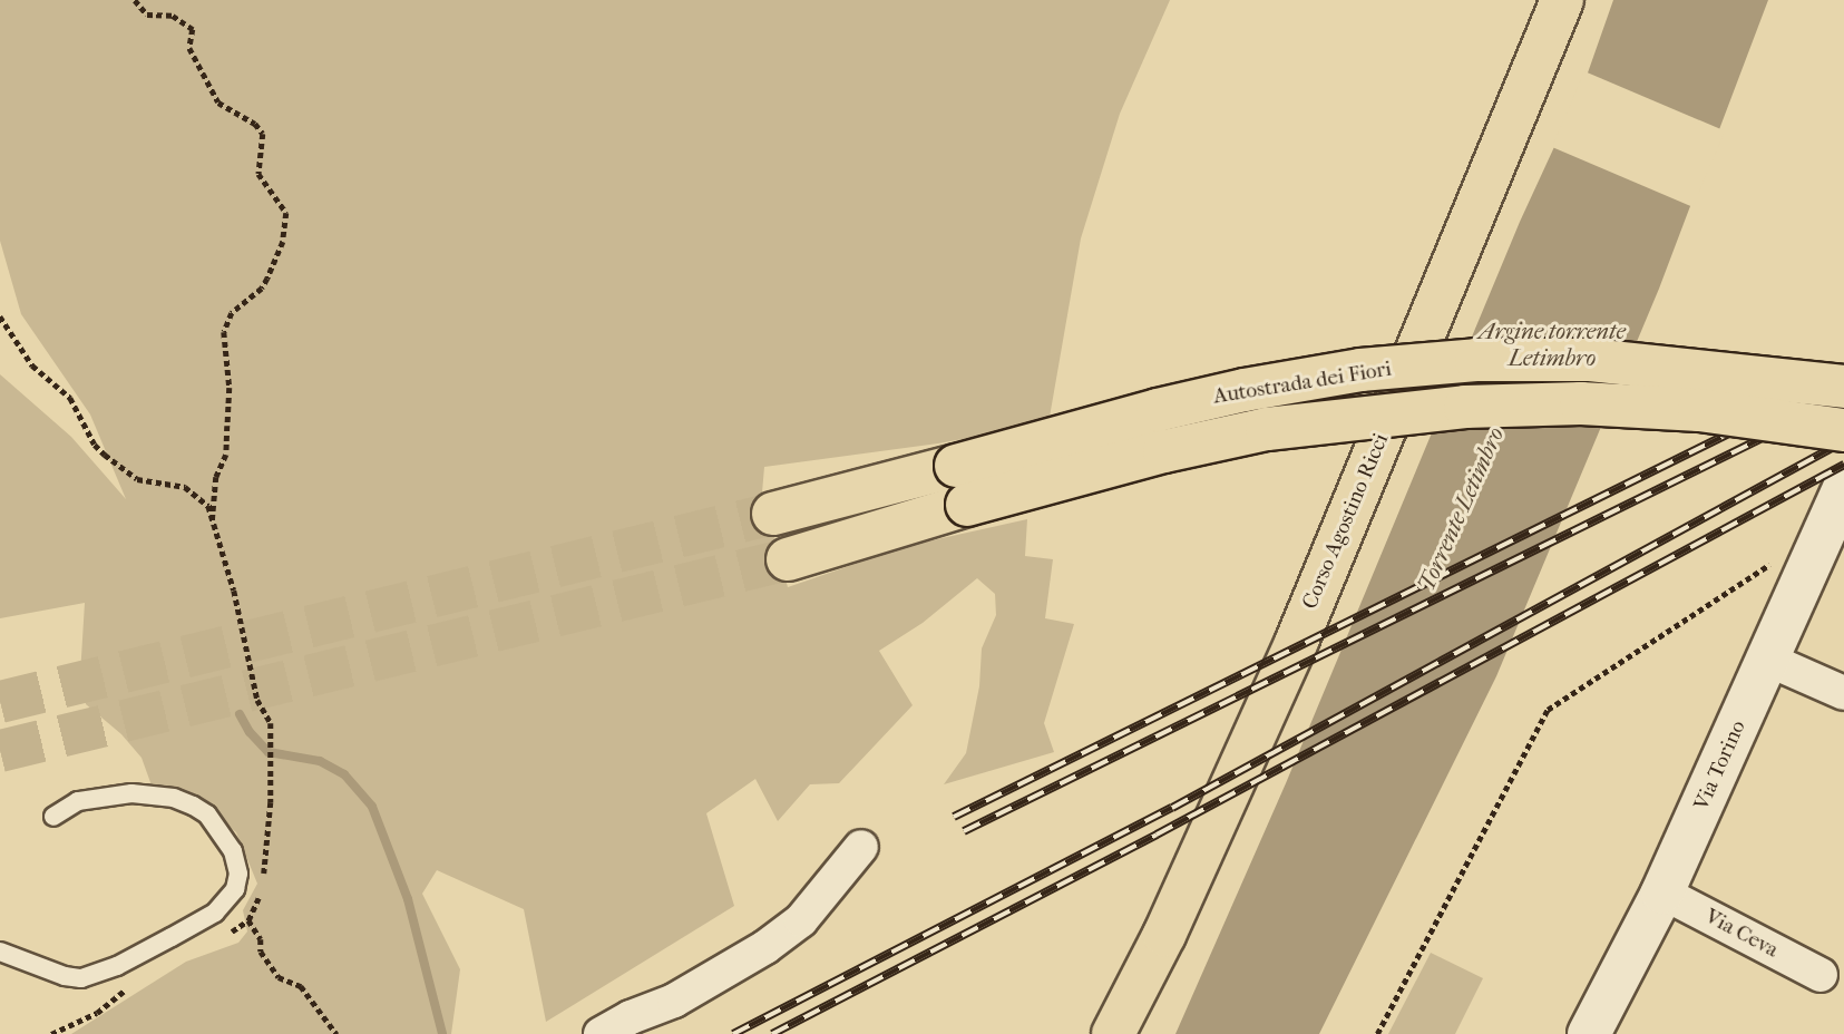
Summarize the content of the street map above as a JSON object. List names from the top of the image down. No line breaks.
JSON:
{"streets":{"main road":["Autostrada dei Fiori","Corso Agostino Ricci"],"street":["Via Torino","Via Ceva"]},"crossings":[["Via Torino","Via Ceva"]],"water":["Argine torrente Letimbro","Torrente Letimbro"]}
